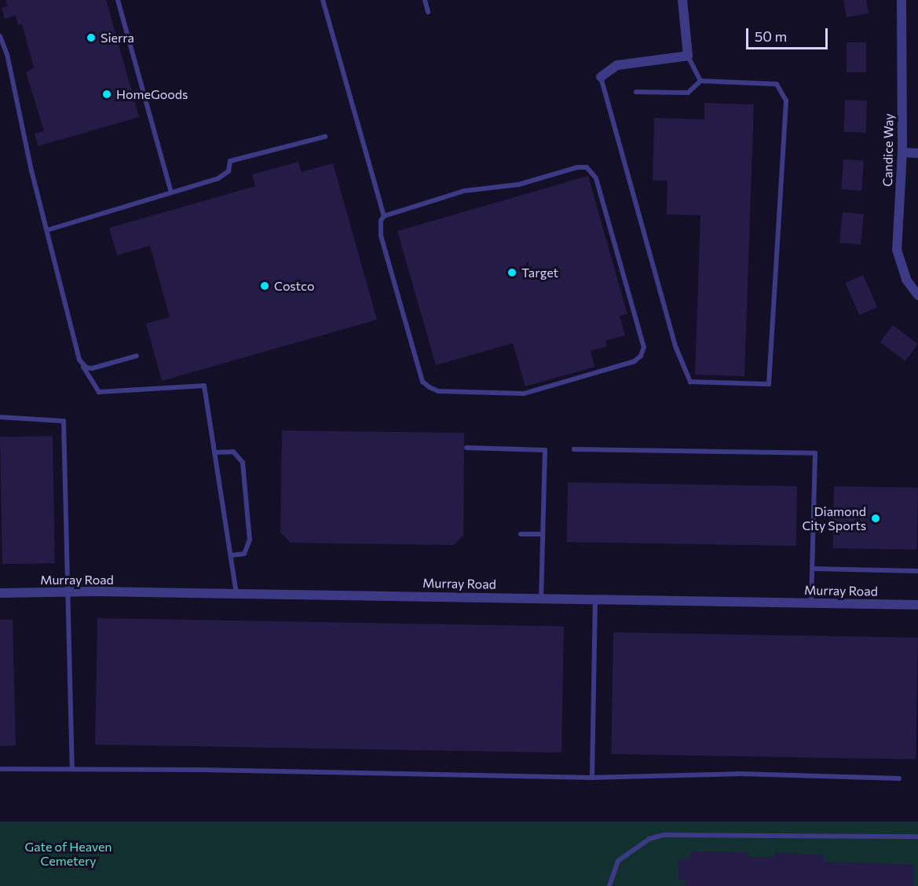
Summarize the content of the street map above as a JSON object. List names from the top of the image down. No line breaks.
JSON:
{"streets":{"street":["Candice Way","Murray Road"]},"parks":["Gate of Heaven Cemetery"],"places":["Sierra","HomeGoods","Target","Costco","Diamond City Sports"],"scale_bar":"50 m"}
